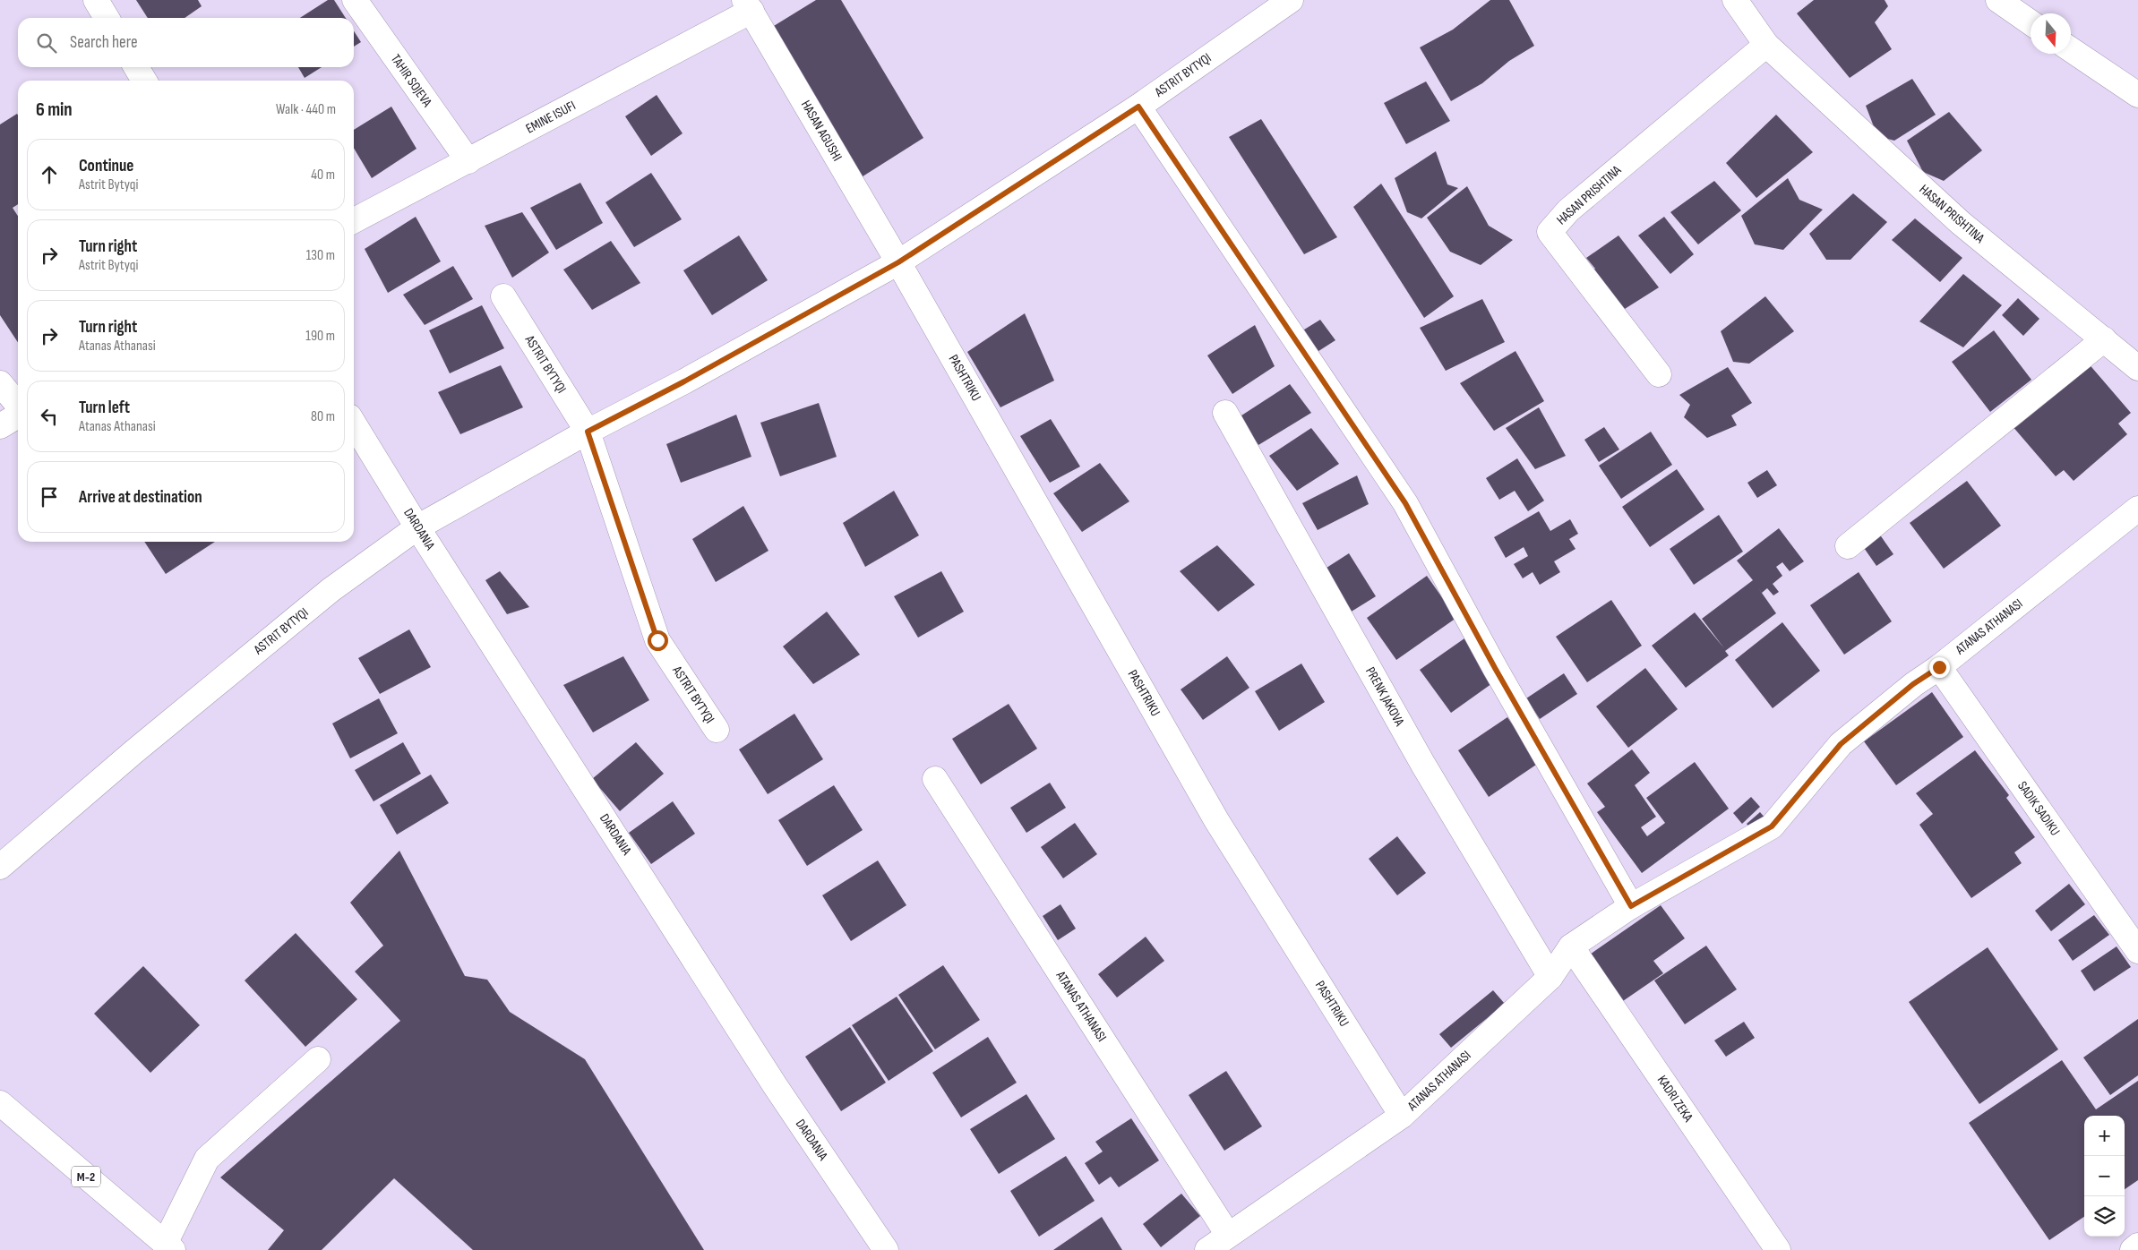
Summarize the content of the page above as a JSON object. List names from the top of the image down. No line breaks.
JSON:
{"streets":{"street":["ASTRIT BYTYQI","TAHIR SOJEVA","EMINE ISUFI","HASAN AGUSHI","HASAN PRISHTINA","PASHTRIKU","DARDANIA","ATANAS ATHANASI","PRENK JAKOVA","SADIK SADIKU","KADRI ZEKA","M-2"]},"crossings":[["ASTRIT BYTYQI","HASAN AGUSHI"],["ASTRIT BYTYQI","PASHTRIKU"],["ASTRIT BYTYQI","DARDANIA"],["TAHIR SOJEVA","EMINE ISUFI"],["EMINE ISUFI","HASAN AGUSHI"],["HASAN AGUSHI","PASHTRIKU"],["PASHTRIKU","ATANAS ATHANASI"],["ATANAS ATHANASI","PRENK JAKOVA"],["ATANAS ATHANASI","SADIK SADIKU"],["ATANAS ATHANASI","KADRI ZEKA"]],"north":"bottom","page":{"search":"Search here","heading":["6 min","Walk · 440 m"],"list":[["Continue","Astrit Bytyqi","40 m"],["Turn right","Astrit Bytyqi","130 m"],["Turn right","Atanas Athanasi","190 m"],["Turn left","Atanas Athanasi","80 m"],"Arrive at destination"],"map_buttons":["+","−"]}}
